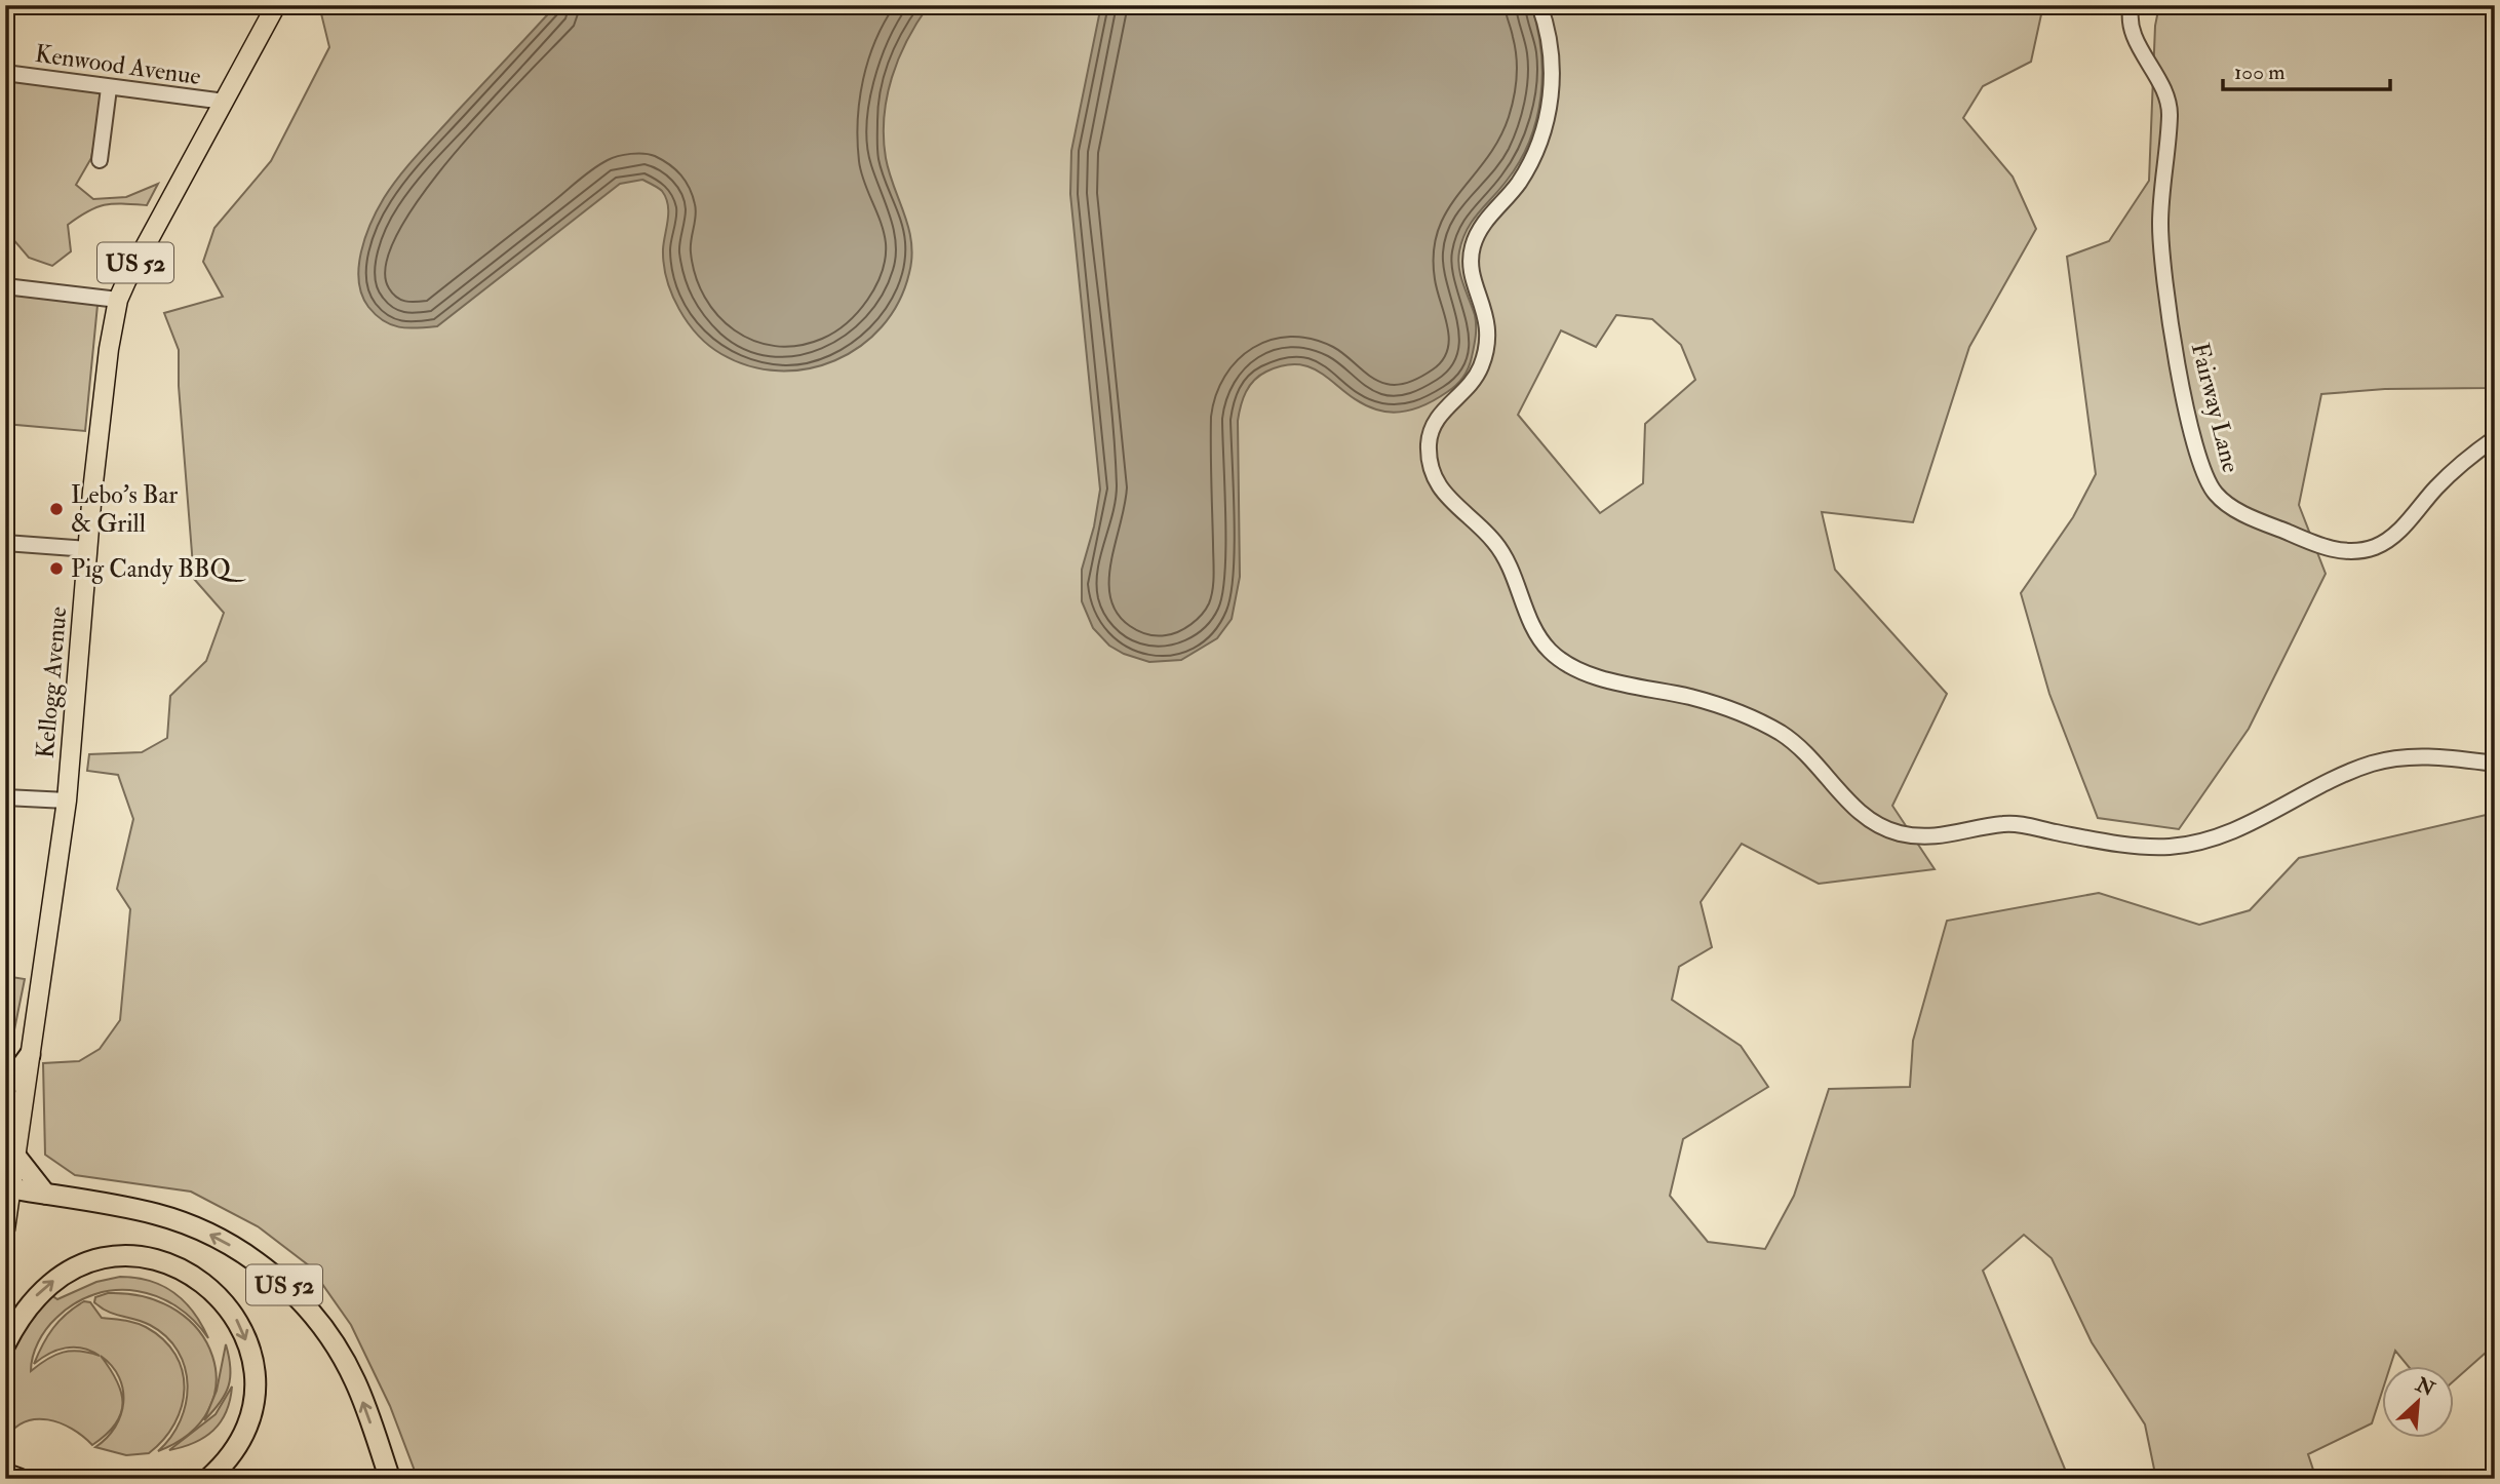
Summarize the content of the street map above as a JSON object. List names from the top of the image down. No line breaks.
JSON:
{"streets":{"highway":["US 52"],"main road":["Kellogg Avenue"],"street":["Kenwood Avenue","Fairway Lane"]},"crossings":[["Kenwood Avenue","Kellogg Avenue"],["US 52","Kellogg Avenue"]],"places":["Lebo's Bar & Grill","Pig Candy BBQ"],"scale_bar":"100 m","north":"top right"}
